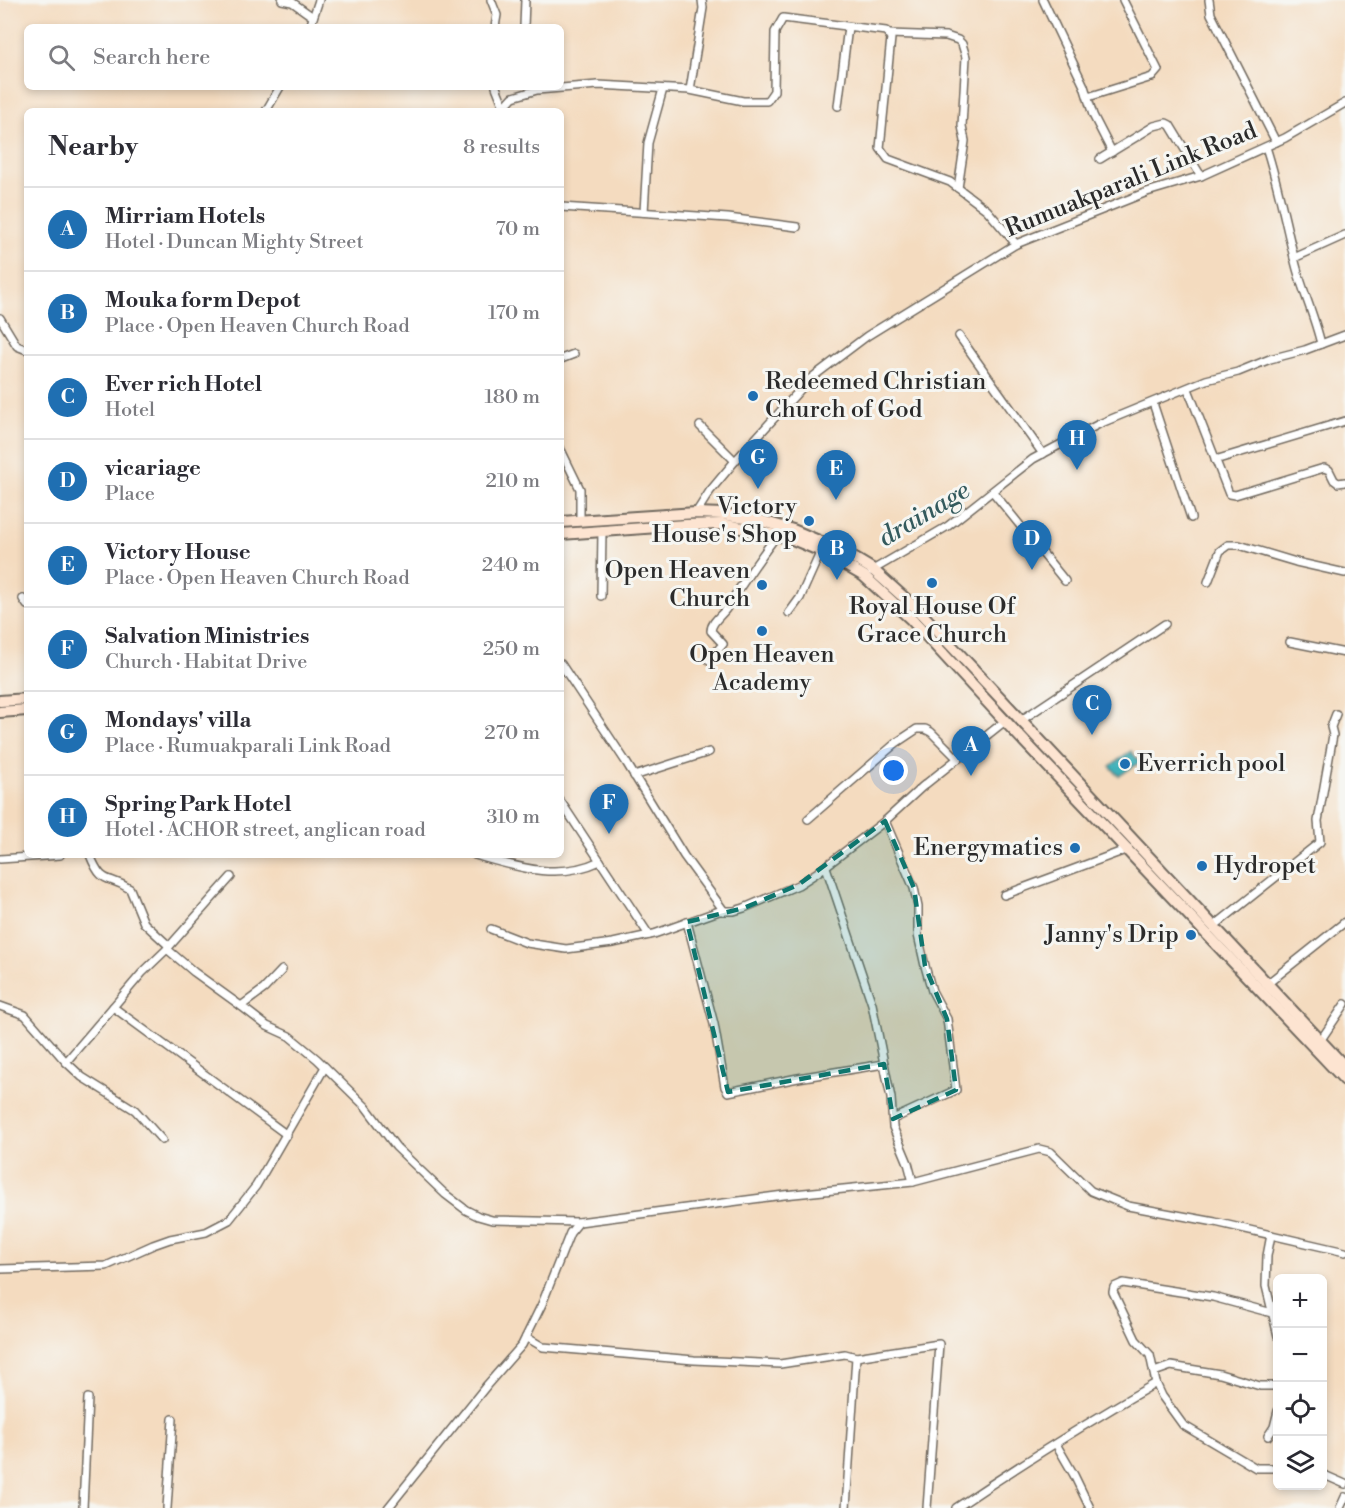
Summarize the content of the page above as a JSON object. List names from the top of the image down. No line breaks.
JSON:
{"streets":{"street":["Rumuakparali Link Road"]},"water":["drainage"],"places":["Redeemed Christian Church of God","Victory House's Shop","Royal House Of Grace Church","Open Heaven Church","Open Heaven Academy","Everrich pool","Energymatics","Hydropet","Janny's Drip"],"page":{"search":"Search here","heading":["Nearby","8 results"],"list":[{"mark":"A","name":"Mirriam Hotels","note":"Hotel · Duncan Mighty Street","value":"70 m"},{"mark":"B","name":"Mouka form Depot","note":"Place · Open Heaven Church Road","value":"170 m"},{"mark":"C","name":"Ever rich Hotel","note":"Hotel","value":"180 m"},{"mark":"D","name":"vicariage","note":"Place","value":"210 m"},{"mark":"E","name":"Victory House","note":"Place · Open Heaven Church Road","value":"240 m"},{"mark":"F","name":"Salvation Ministries","note":"Church · Habitat Drive","value":"250 m"},{"mark":"G","name":"Mondays' villa","note":"Place · Rumuakparali Link Road","value":"270 m"},{"mark":"H","name":"Spring Park Hotel","note":"Hotel · ACHOR street, anglican road","value":"310 m"}],"pins":["H","G","E","D","B","C","A","F"],"map_buttons":["+","−"]}}
